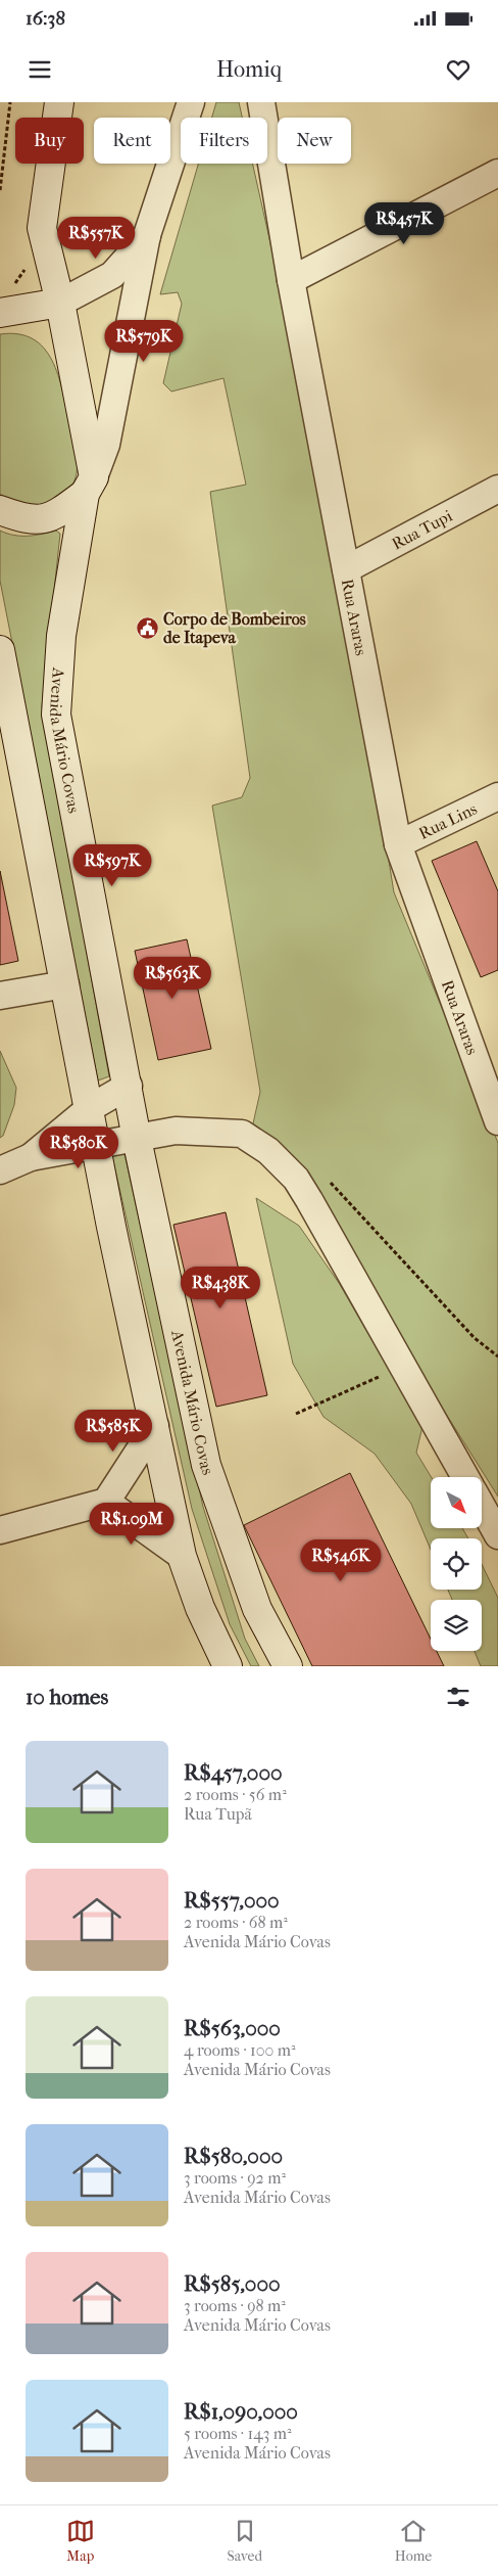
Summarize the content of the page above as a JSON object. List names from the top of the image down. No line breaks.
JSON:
{"streets":{"main road":["Avenida Mário Covas"],"street":["Rua Tupi","Rua Araras","Rua Lins"]},"crossings":[["Rua Tupi","Rua Araras"],["Rua Araras","Rua Lins"]],"places":{"public building":["Corpo de Bombeiros de Itapeva"]},"north":"bottom right","page":{"status":"16:38","header":"Homiq","chip":["Buy","Rent","Filters","New"],"price":["R$457K","R$557K","R$579K","R$597K","R$563K","R$580K","R$438K","R$585K","R$1.09M","R$546K"],"heading":"10 homes","list":[{"name":"R$457,000","note":"2 rooms · 56 m² · Rua Tupã"},{"name":"R$557,000","note":"2 rooms · 68 m² · Avenida Mário Covas"},{"name":"R$563,000","note":"4 rooms · 100 m² · Avenida Mário Covas"},{"name":"R$580,000","note":"3 rooms · 92 m² · Avenida Mário Covas"},{"name":"R$585,000","note":"3 rooms · 98 m² · Avenida Mário Covas"},{"name":"R$1,090,000","note":"5 rooms · 143 m² · Avenida Mário Covas"}],"tabs":["Map","Saved","Home"]}}
